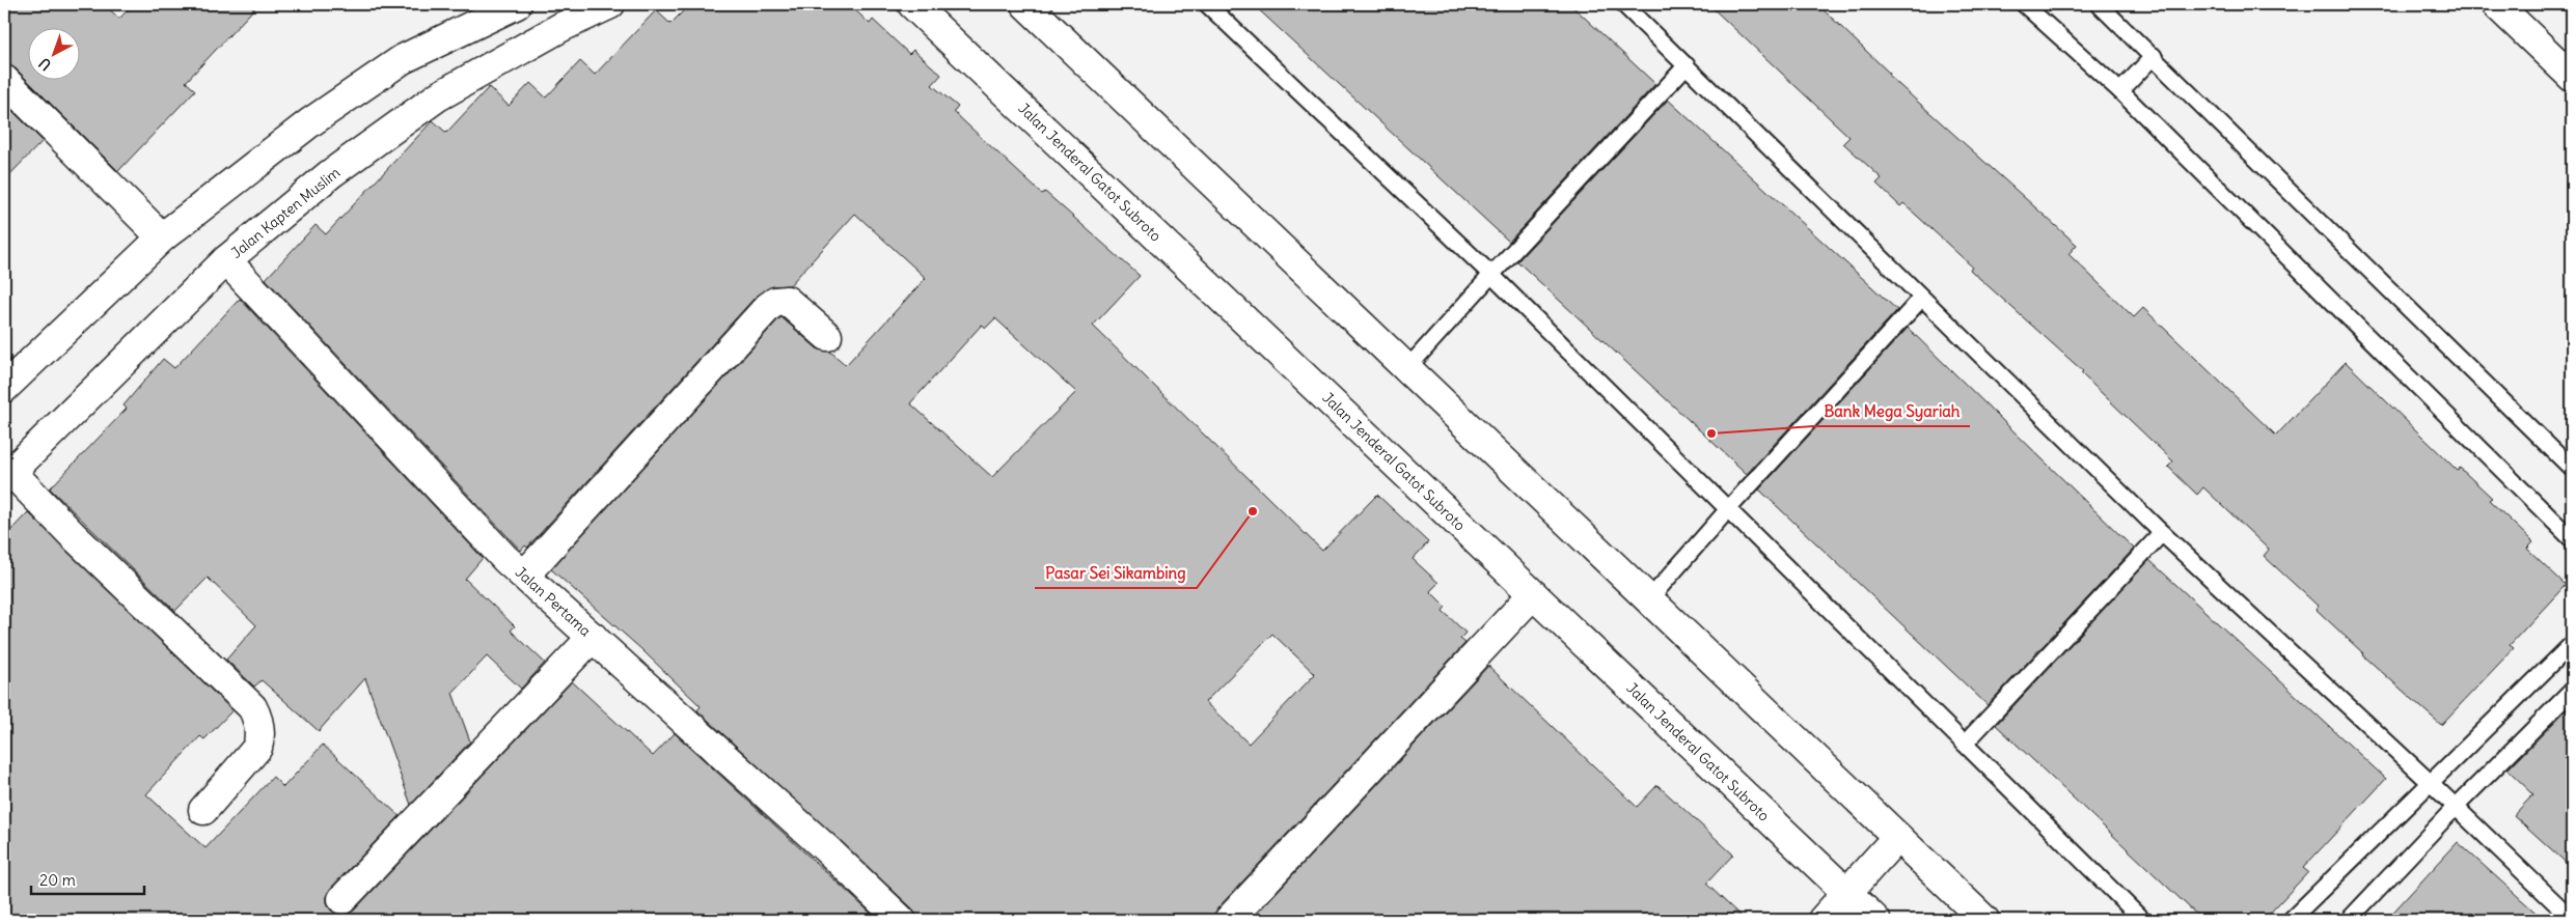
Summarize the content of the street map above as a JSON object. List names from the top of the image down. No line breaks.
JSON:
{"streets":{"main road":["Jalan Jenderal Gatot Subroto","Jalan Kapten Muslim","Jalan Pertama"]},"crossings":[["Jalan Kapten Muslim","Jalan Pertama"]],"places":["Bank Mega Syariah","Pasar Sei Sikambing"],"scale_bar":"20 m","north":"bottom left"}
